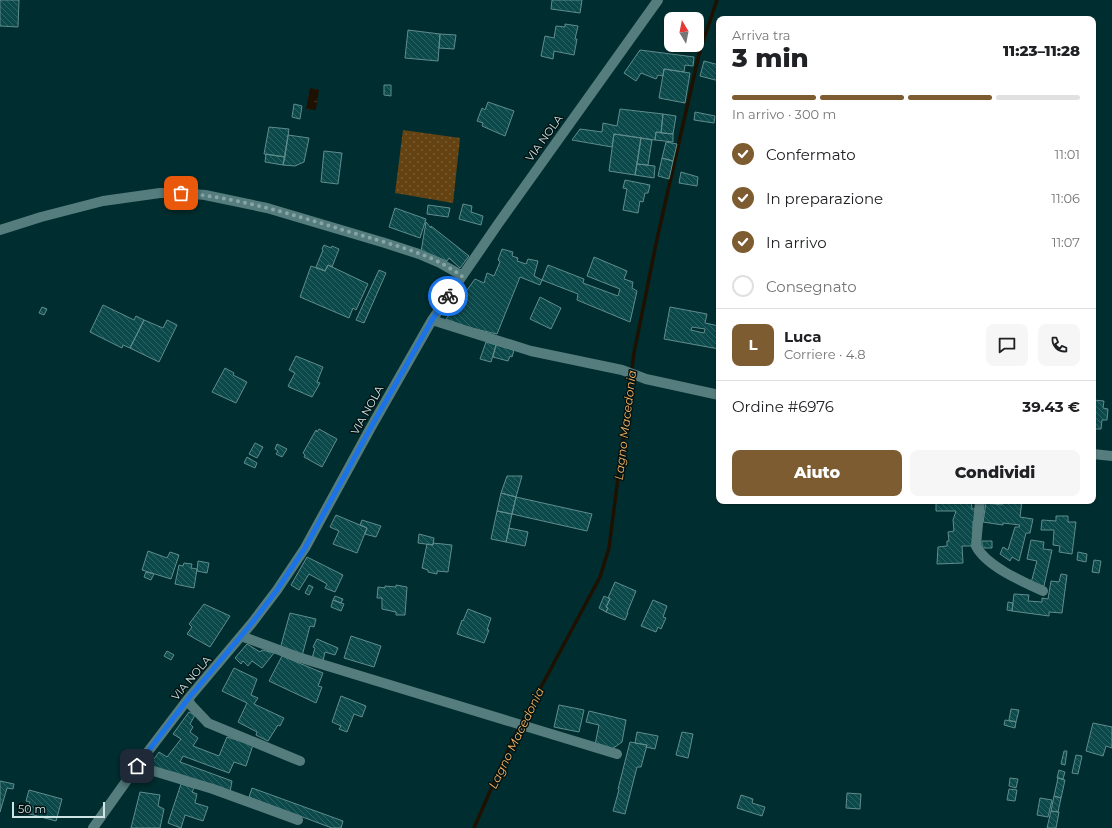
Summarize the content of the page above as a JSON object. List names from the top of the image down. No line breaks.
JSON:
{"streets":{"street":["VIA NOLA"]},"water":["Lagno Macedonia"],"scale_bar":"50 m","north":"top","page":{"heading":["3 min","Arriva tra","11:23–11:28"],"panel":["Luca","Corriere · 4.8","Ordine #6976","39.43 €"],"bar":"In arrivo · 300 m","list":[["Confermato","11:01"],["In preparazione","11:06"],["In arrivo","11:07"],"Consegnato"],"round":"L","buttons":["Aiuto","Condividi"],"scale":"50 m"}}
